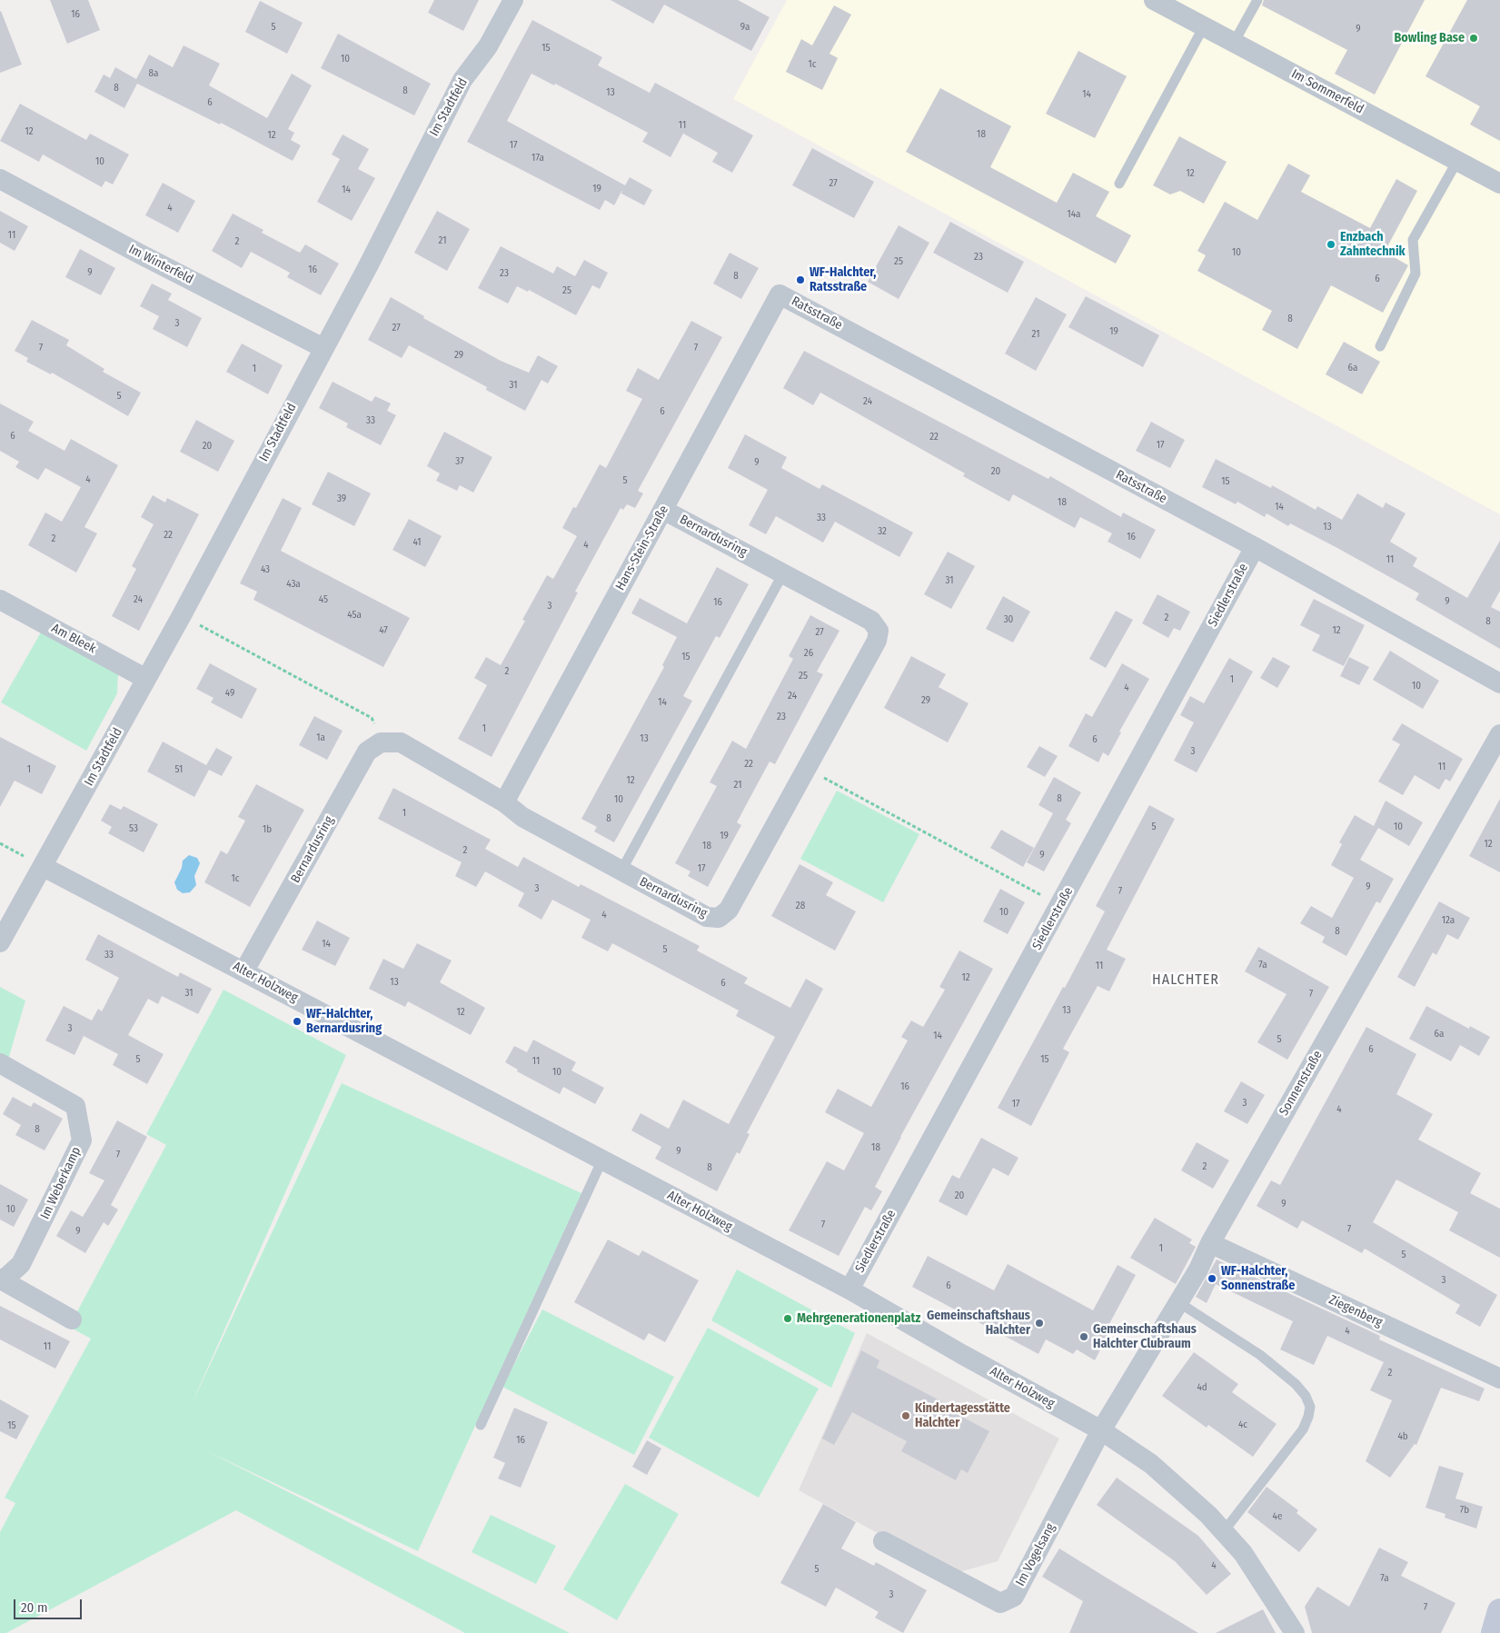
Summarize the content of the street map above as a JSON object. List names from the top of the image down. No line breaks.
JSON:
{"streets":{"street":["Im Sommerfeld","Im Stadtfeld","Im Winterfeld","Ratsstraße","Bernardusring","Hans-Stein-Straße","Siedlerstraße","Am Bleek","Alter Holzweg","Sonnenstraße","Im Weberkamp","Ziegenberg","Im Vogelsang"]},"crossings":[["Im Stadtfeld","Im Winterfeld"],["Im Stadtfeld","Am Bleek"],["Im Stadtfeld","Alter Holzweg"],["Ratsstraße","Hans-Stein-Straße"],["Ratsstraße","Siedlerstraße"],["Bernardusring","Hans-Stein-Straße"],["Bernardusring","Alter Holzweg"],["Siedlerstraße","Alter Holzweg"],["Alter Holzweg","Sonnenstraße"],["Alter Holzweg","Im Vogelsang"],["Sonnenstraße","Ziegenberg"],["Sonnenstraße","Im Vogelsang"]],"districts":["HALCHTER"],"places":["Bowling Base","Enzbach Zahntechnik","WF-Halchter, Ratsstraße","WF-Halchter, Bernardusring","WF-Halchter, Sonnenstraße","Mehrgenerationenplatz","Gemeinschaftshaus Halchter","Gemeinschaftshaus Halchter Clubraum","Kindertagesstätte Halchter"],"house_numbers":["16","5","9a","9","15","10","1c","8a","8","8","13","14","6","11","12","18","12","17","17a","10","12","27","19","14","4","14a","11","21","2","10","23","25","16","9","23","8","6","25","8","3","27","19","21","7","7","29","6a","1","31","5","24","6","33","6","22","17","20","37","9","20","4","5","15","39","18","14","33","13","32","22","16","2","41","4","11","43","31","43a","24","45","9","16","3","45a","2","30","8","47","12","27","26","15","2","25","1","10","4","49","24","29","14","23","1","1a","13","6","3","22","11","1","51","12","21","8","10","1","8","5","10","53","1b","19","12","18","2","9","17","1c","9","3","7","28","10","4","12a","8","14","5","33","7a","11","12","13","6","31","7","13","12","3","6a","14","5","6","5","15","11","10","16","3","17","4","8","18","9","7","2","8","20","9","10","7","7","9","1","5","3","6","4","11","2","4d","4c","15","4b","16","7b","4e","4","5","7a","3","7"],"scale_bar":"20 m"}
